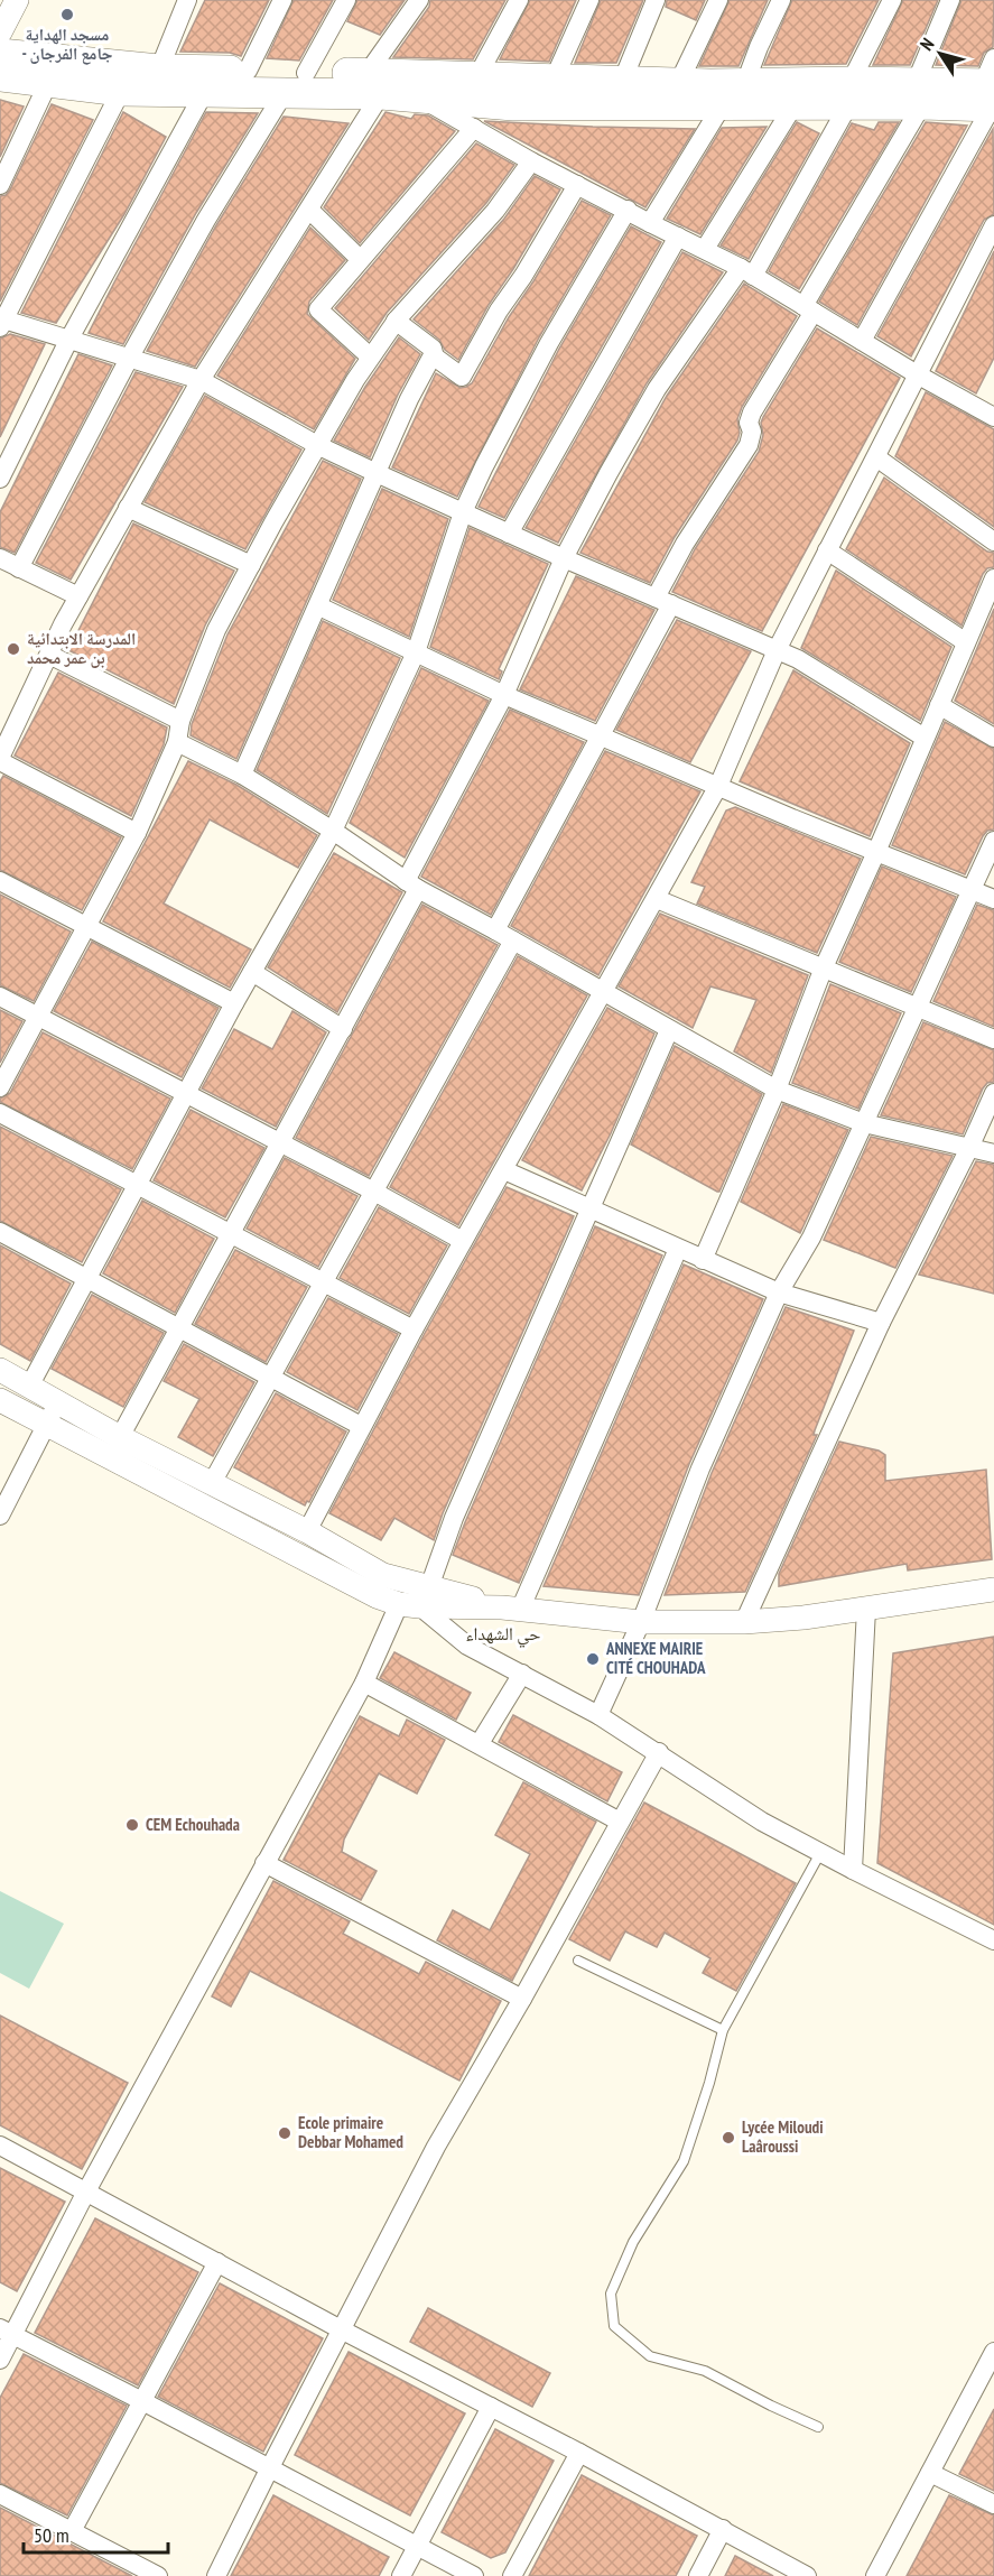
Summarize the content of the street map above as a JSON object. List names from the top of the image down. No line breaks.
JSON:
{"districts":["حي الشهداء"],"places":["مسجد الهداية - جامع الفرجان","المدرسة الابتدائية بن عمر محمد","ANNEXE MAIRIE CITÉ CHOUHADA","CEM Echouhada","Ecole primaire Debbar Mohamed","Lycée Miloudi Laâroussi"],"scale_bar":"50 m","north":"top left"}
